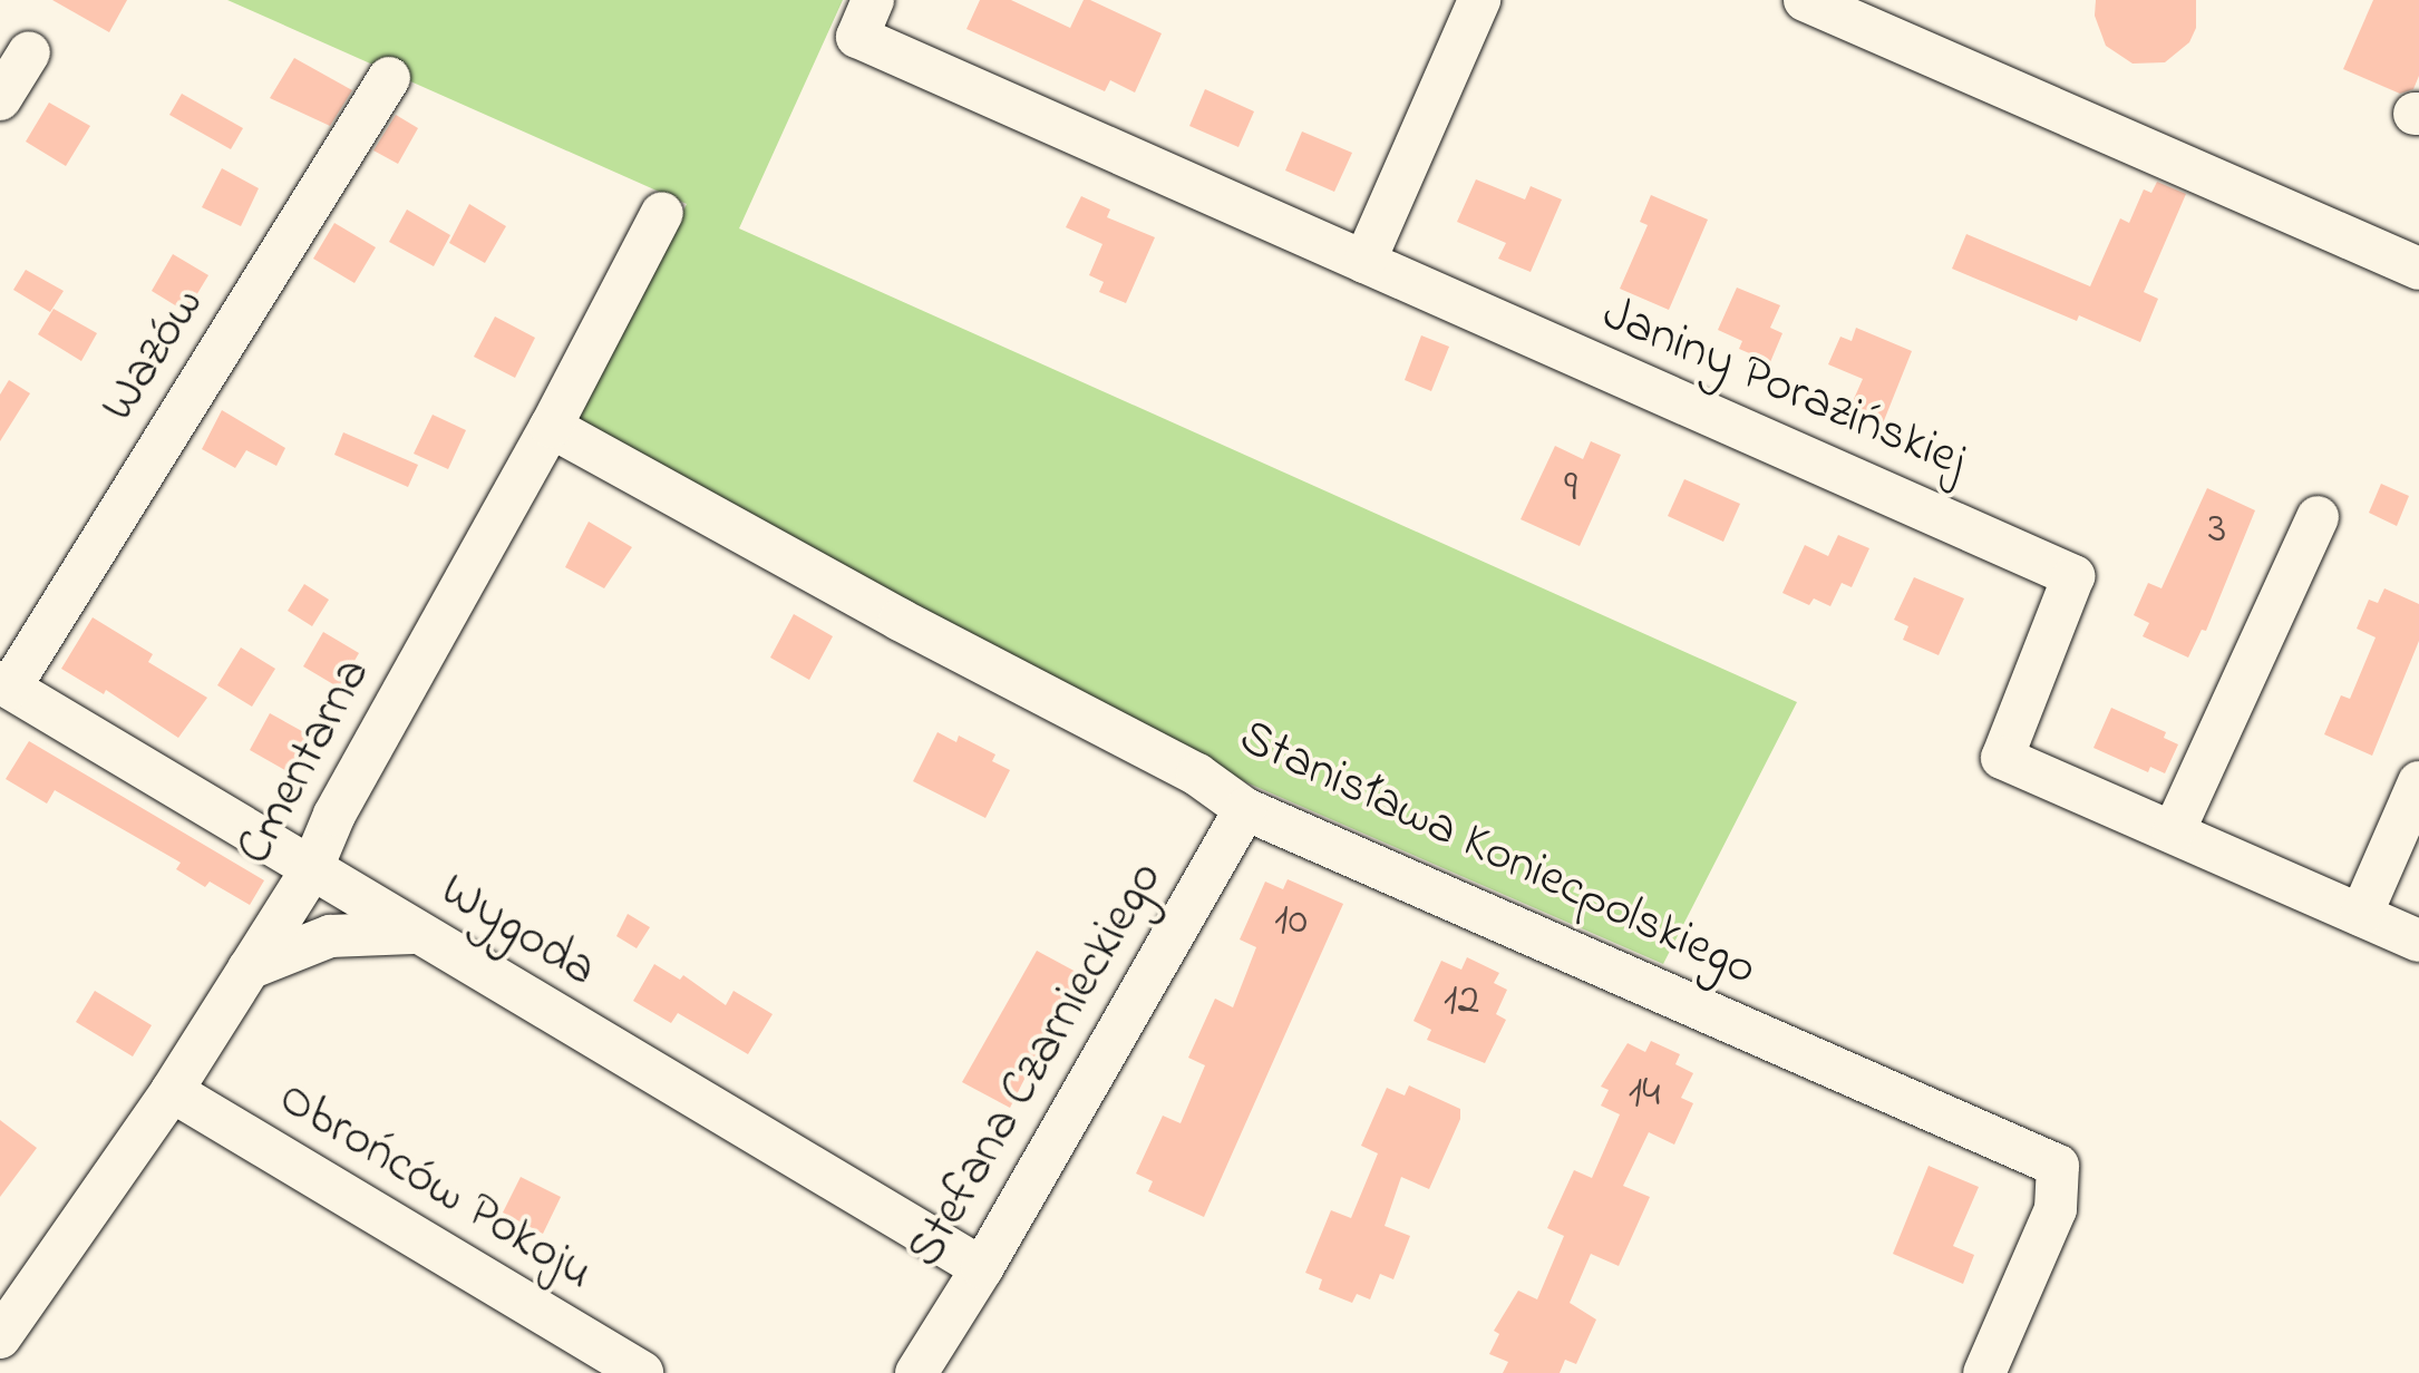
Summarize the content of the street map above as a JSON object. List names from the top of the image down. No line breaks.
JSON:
{"streets":{"street":["Wazów","Janiny Porazińskiej","Cmentarna","Stanisława Koniecpolskiego","Wygoda","Stefana Czarnieckiego","Obrońców Pokoju"]},"crossings":[["Wazów","Wygoda"],["Cmentarna","Stanisława Koniecpolskiego"],["Cmentarna","Wygoda"],["Cmentarna","Obrońców Pokoju"],["Stanisława Koniecpolskiego","Stefana Czarnieckiego"],["Wygoda","Stefana Czarnieckiego"]],"house_numbers":["9","3","10","12","14"]}
